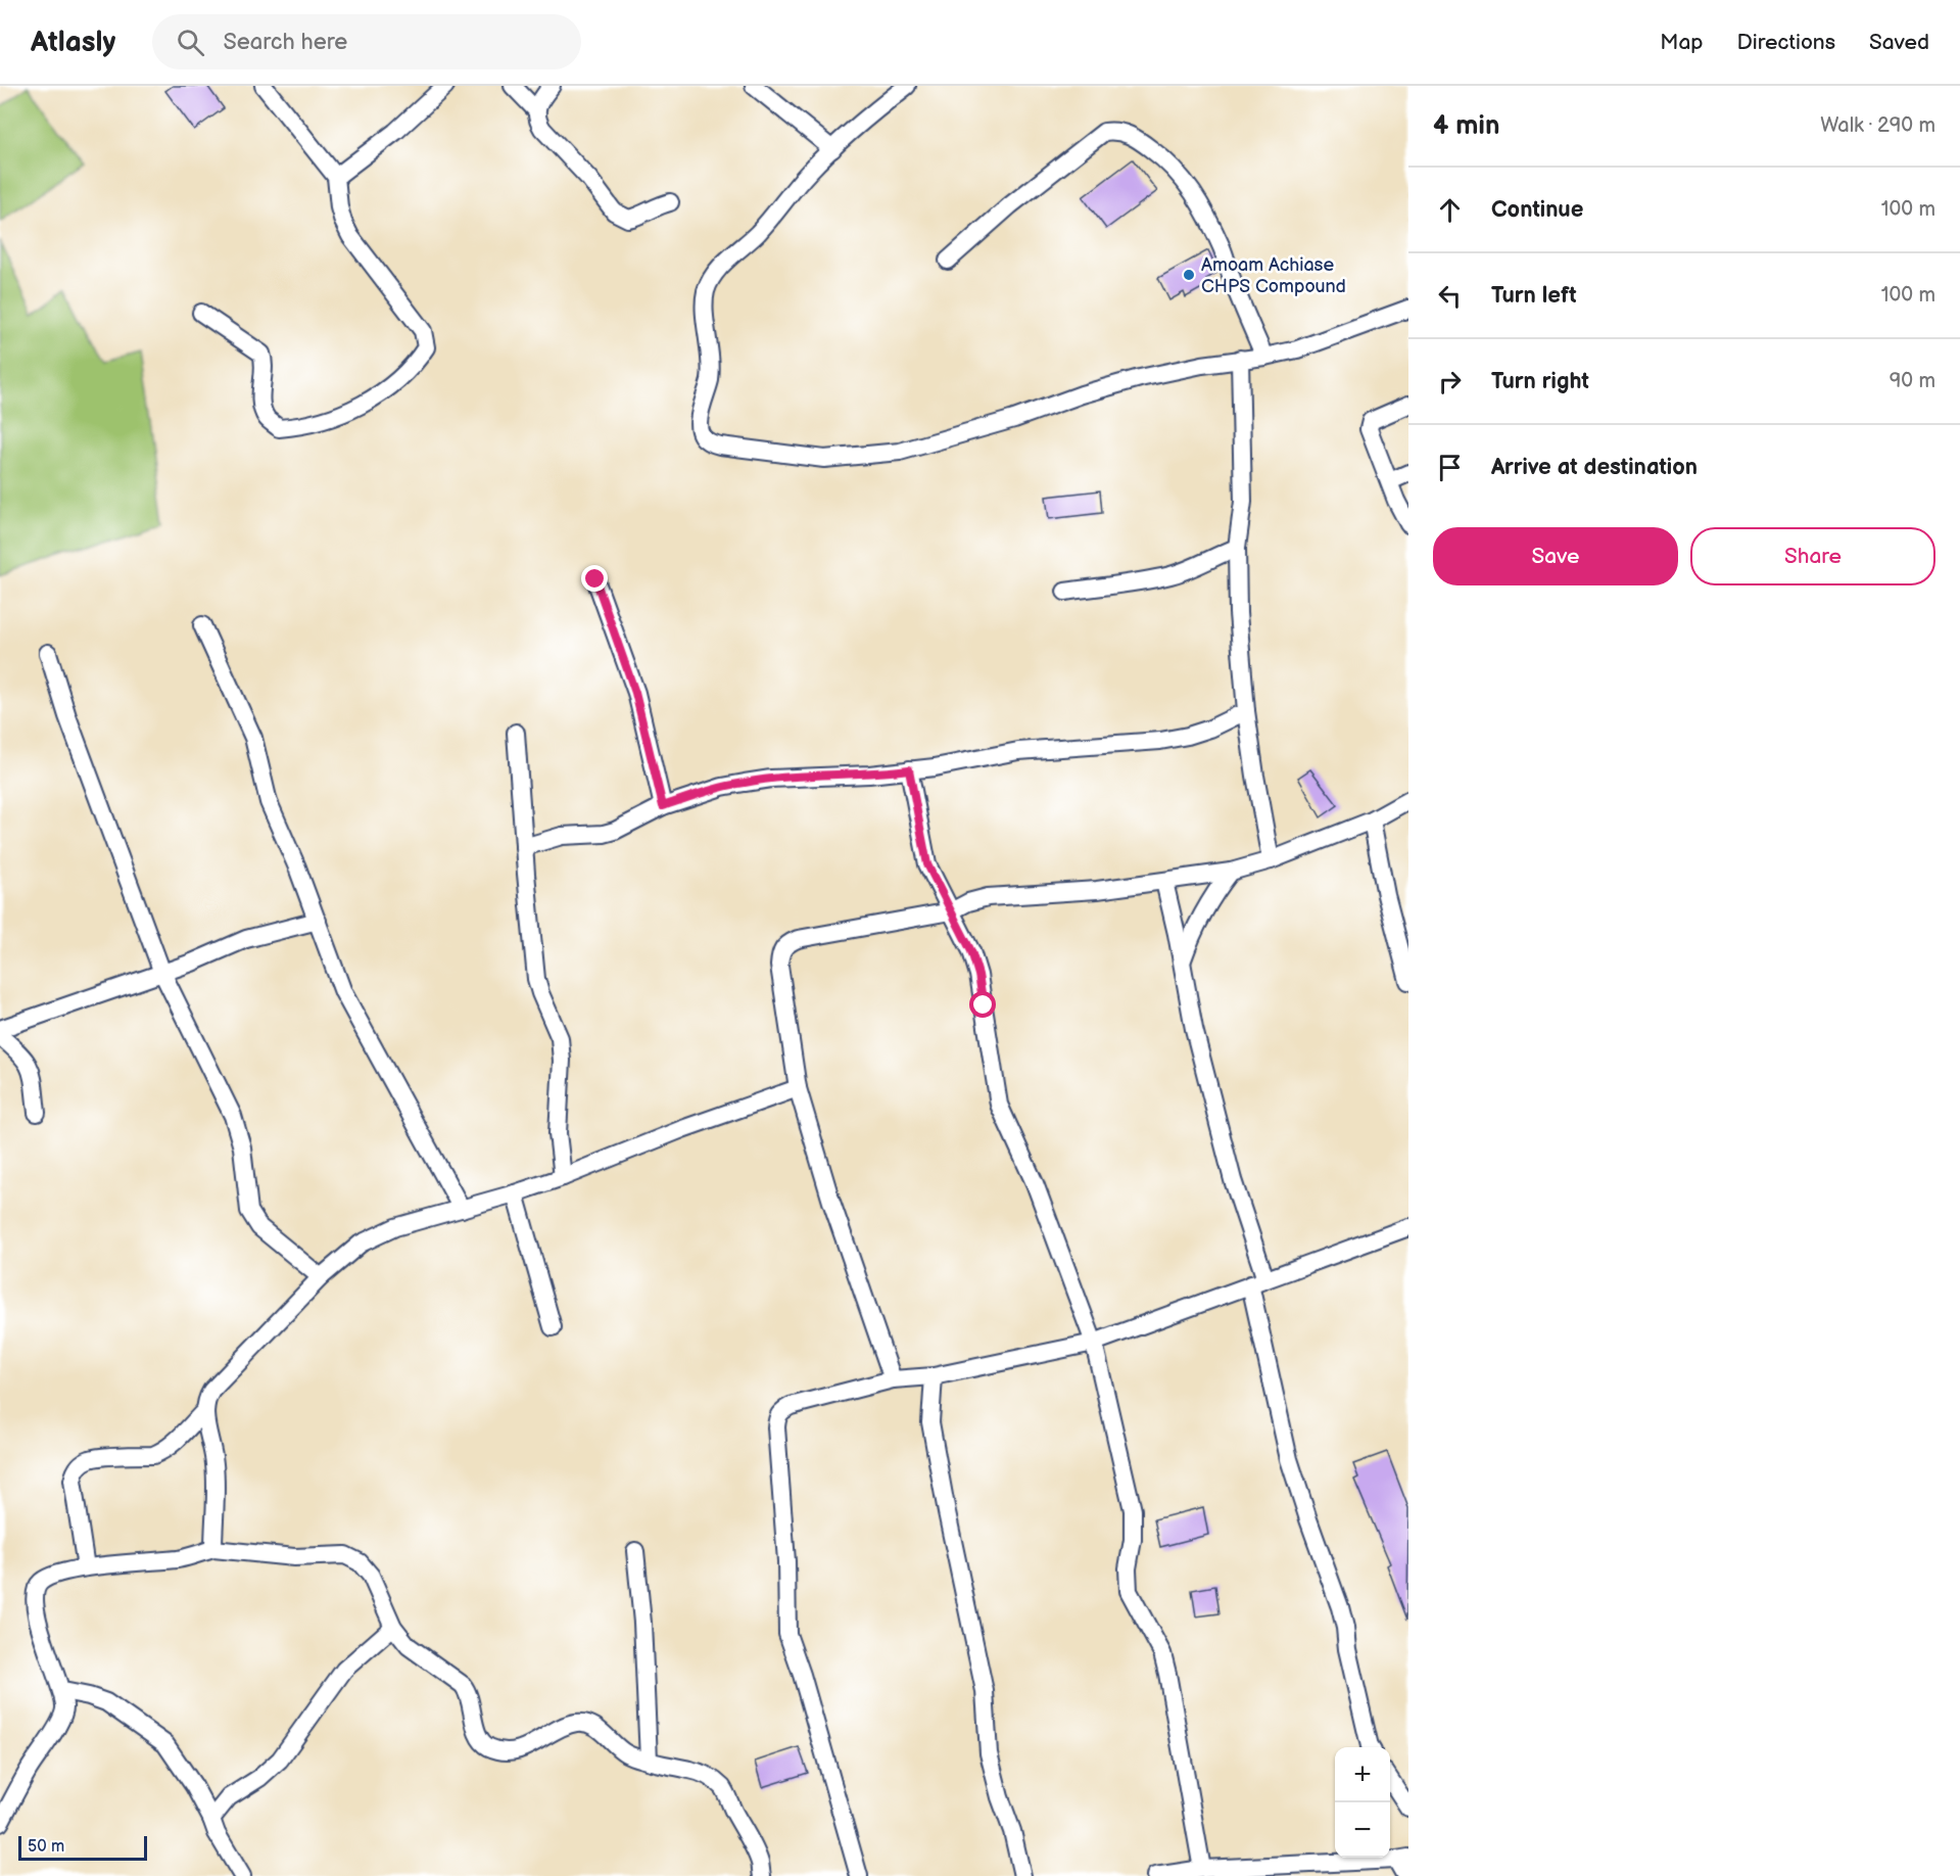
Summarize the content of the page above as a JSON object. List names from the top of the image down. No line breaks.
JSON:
{"places":["Amoam Achiase CHPS Compound"],"scale_bar":"50 m","page":{"header":"Atlasly","search":"Search here","nav":["Map","Directions","Saved"],"heading":["4 min","Walk · 290 m"],"list":[["Continue","100 m"],["Turn left","100 m"],["Turn right","90 m"],"Arrive at destination"],"buttons":["Save","Share"],"map_buttons":["+","−"],"scale":"50 m"}}
